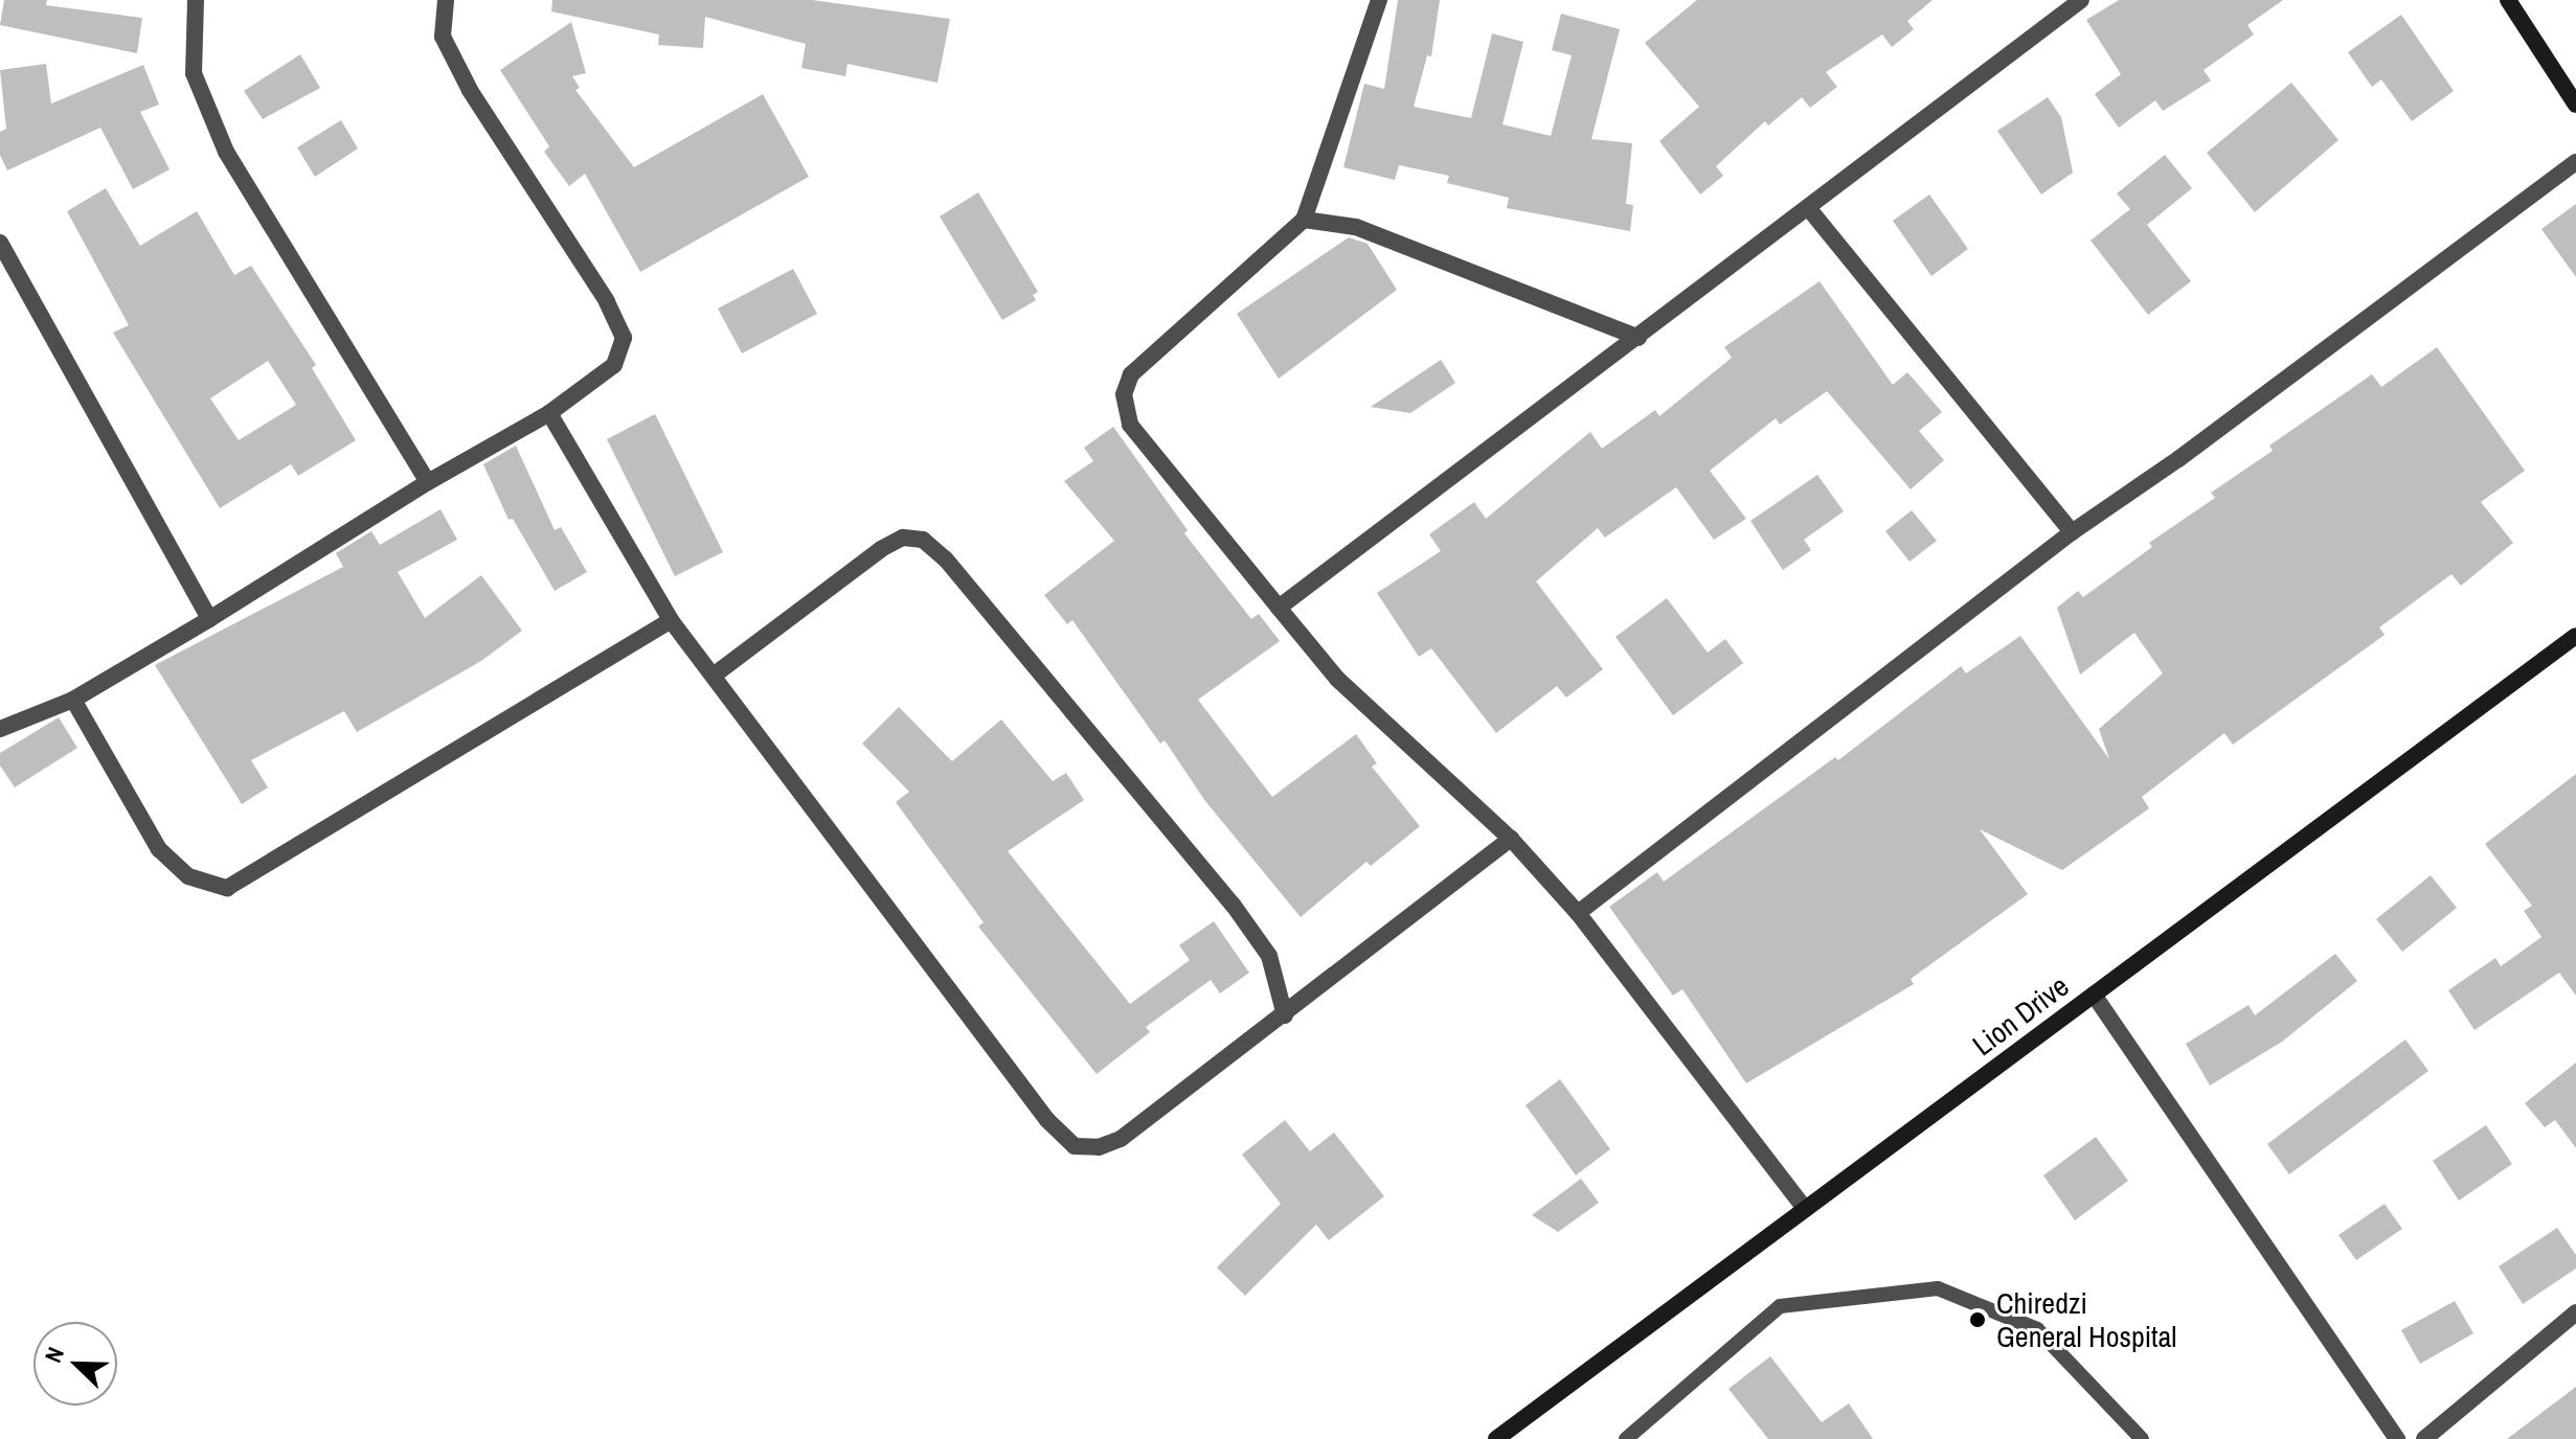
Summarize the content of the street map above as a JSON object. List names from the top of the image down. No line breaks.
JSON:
{"streets":{"street":["Lion Drive"]},"places":["Chiredzi General Hospital"],"north":"top left"}
